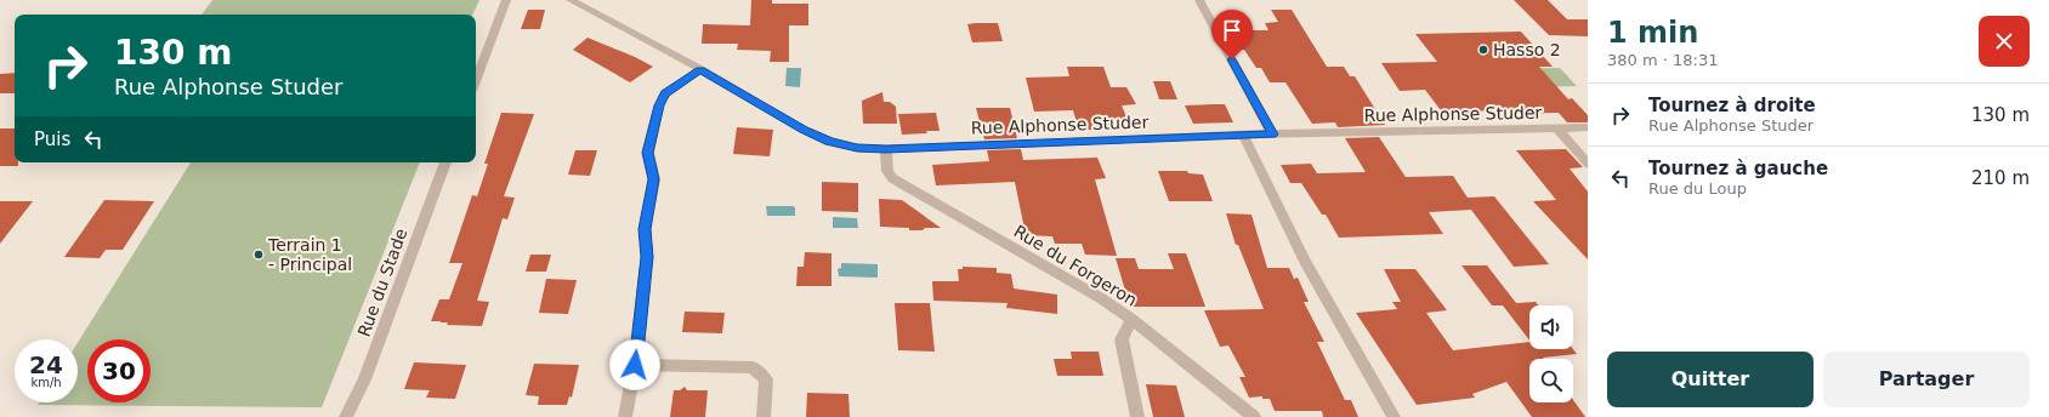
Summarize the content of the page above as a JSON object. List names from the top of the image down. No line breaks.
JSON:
{"streets":{"street":["Rue Alphonse Studer","Rue du Forgeron","Rue du Stade"]},"crossings":[["Rue Alphonse Studer","Rue du Forgeron"]],"places":["Hasso 2","Terrain 1 - Principal"],"page":{"heading":["1 min","380 m · 18:31"],"turn":["130 m","Rue Alphonse Studer"],"list":[{"name":"Tournez à droite","note":"Rue Alphonse Studer","value":"130 m"},{"name":"Tournez à gauche","note":"Rue du Loup","value":"210 m"}],"then":"Puis","speed":"24 km/h","limit":"30","buttons":["Quitter","Partager"]}}
